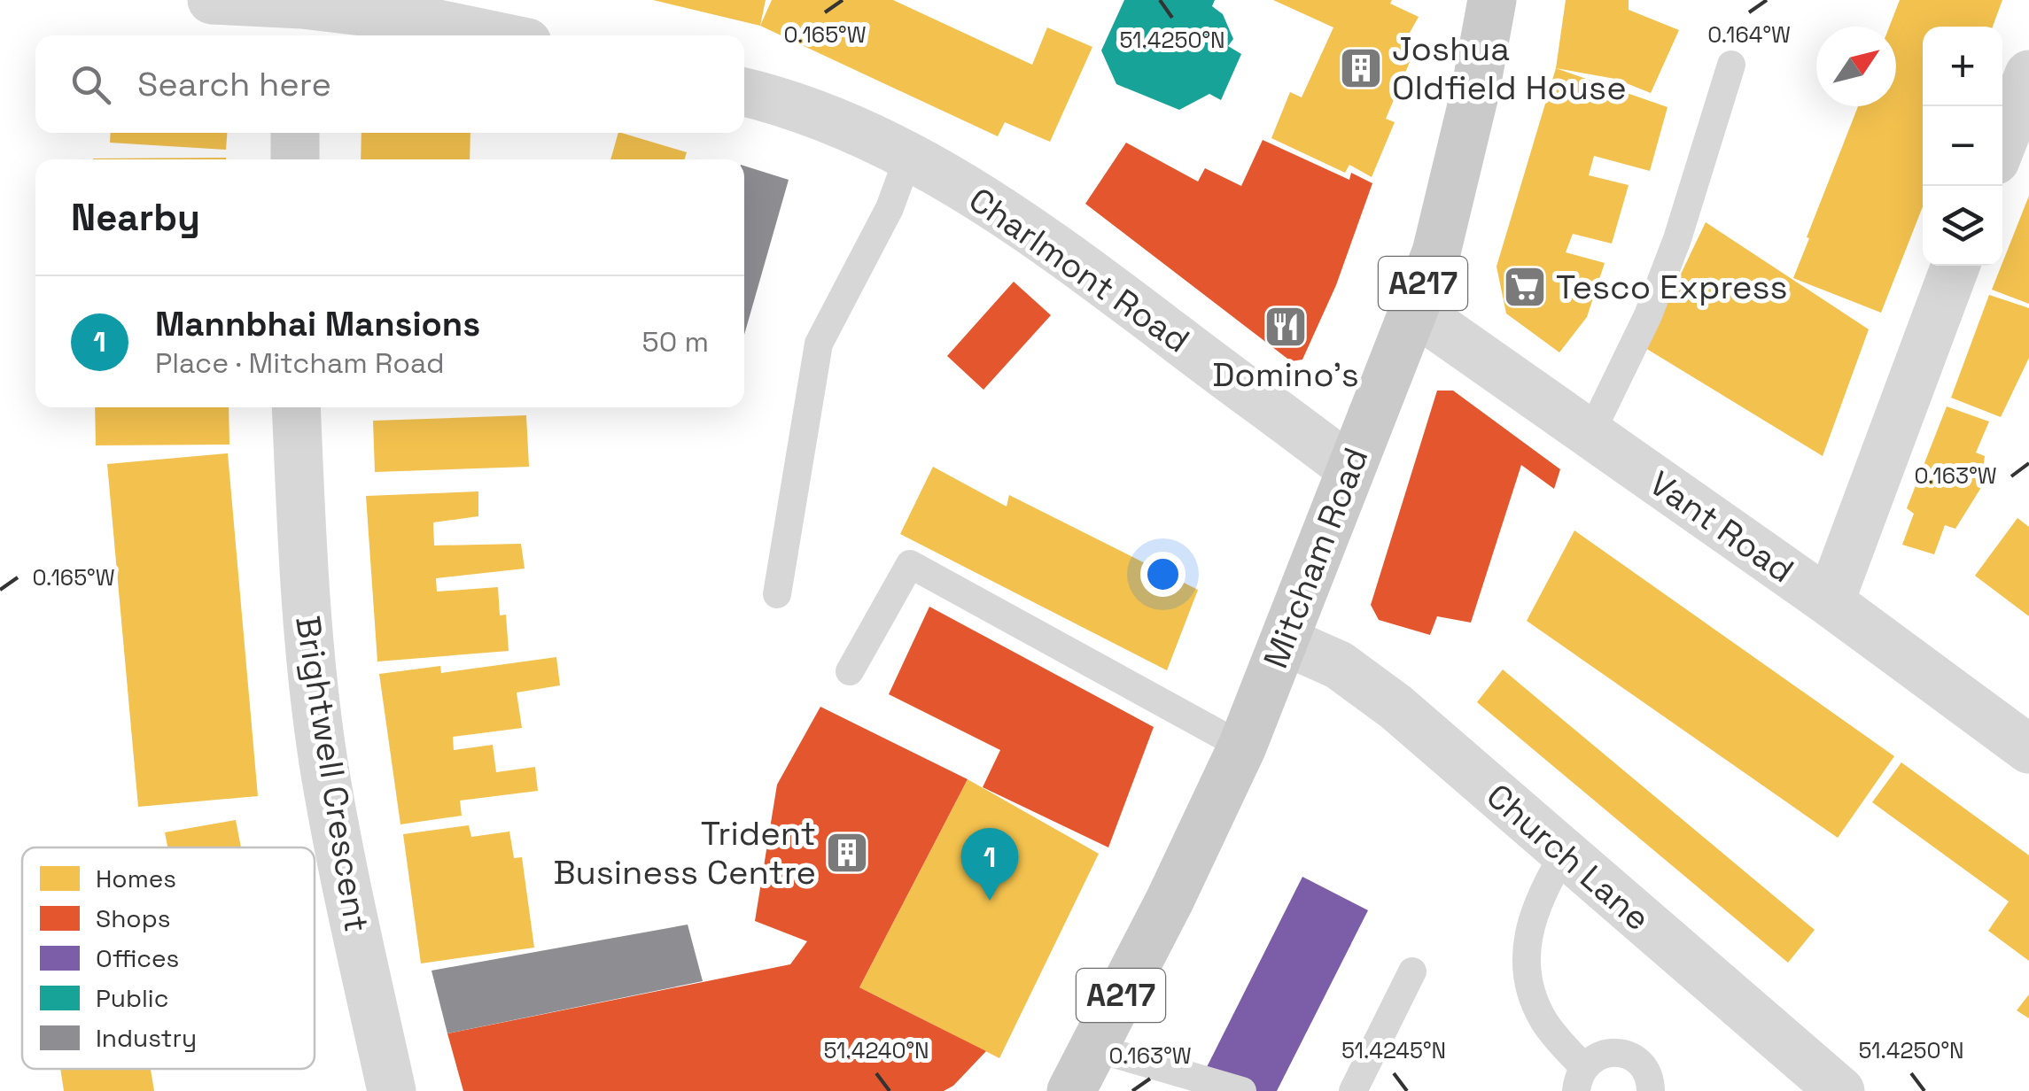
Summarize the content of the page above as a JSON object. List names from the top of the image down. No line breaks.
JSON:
{"streets":{"main road":["A217","Mitcham Road"],"street":["Charlmont Road","Vant Road","Brightwell Crescent","Church Lane"]},"crossings":[["Charlmont Road","Mitcham Road"],["Vant Road","Mitcham Road"],["Mitcham Road","Church Lane"]],"places":{"building":["Joshua Oldfield House","Trident Business Centre"],"supermarket":["Tesco Express"],"restaurant":["Domino's"]},"legend":["Homes","Shops","Offices","Public","Industry"],"north":"top right","page":{"map_buttons":["+","−"],"search":"Search here","heading":"Nearby","list":[{"mark":"1","name":"Mannbhai Mansions","note":"Place · Mitcham Road","value":"50 m"}],"pins":"1"},"coordinates":["0.165°W","0.164°W","51.4250°N","0.163°W","51.4240°N","51.4245°N"]}
